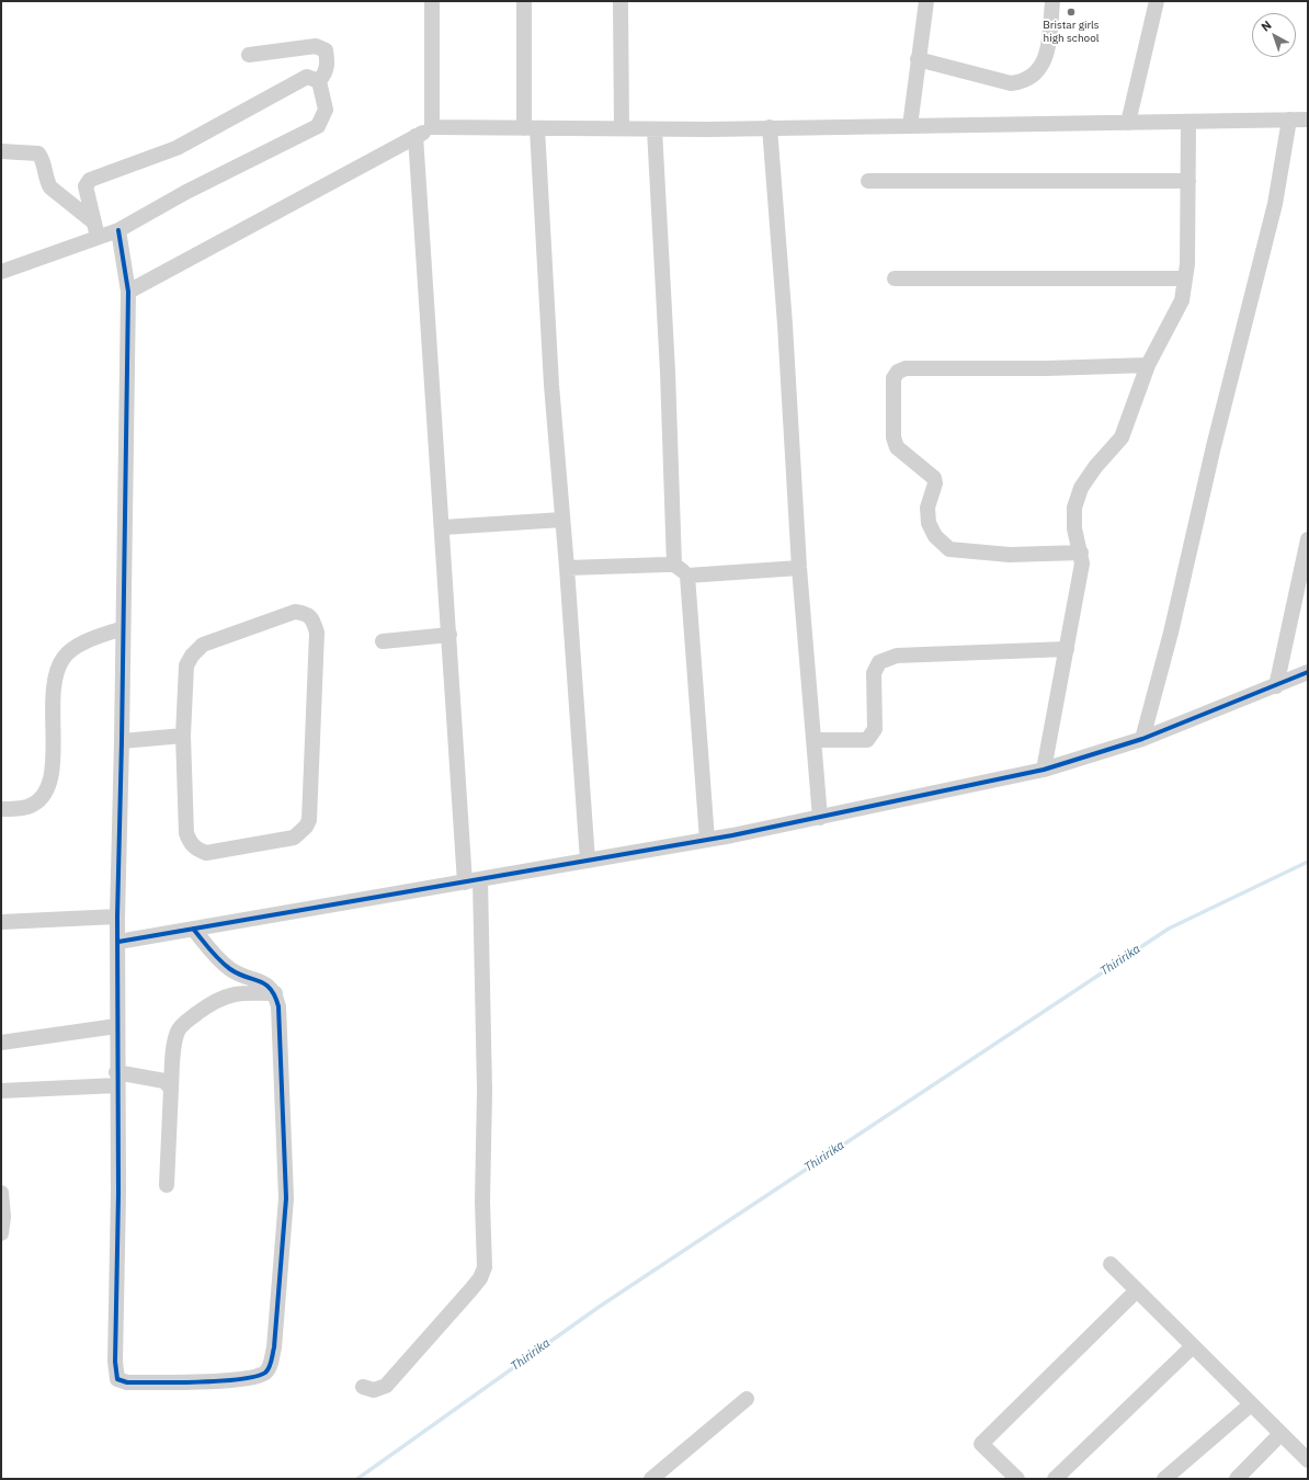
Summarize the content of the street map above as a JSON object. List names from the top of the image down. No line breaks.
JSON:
{"water":["Thiririka"],"places":["Bristar girls high school"],"north":"top left"}
